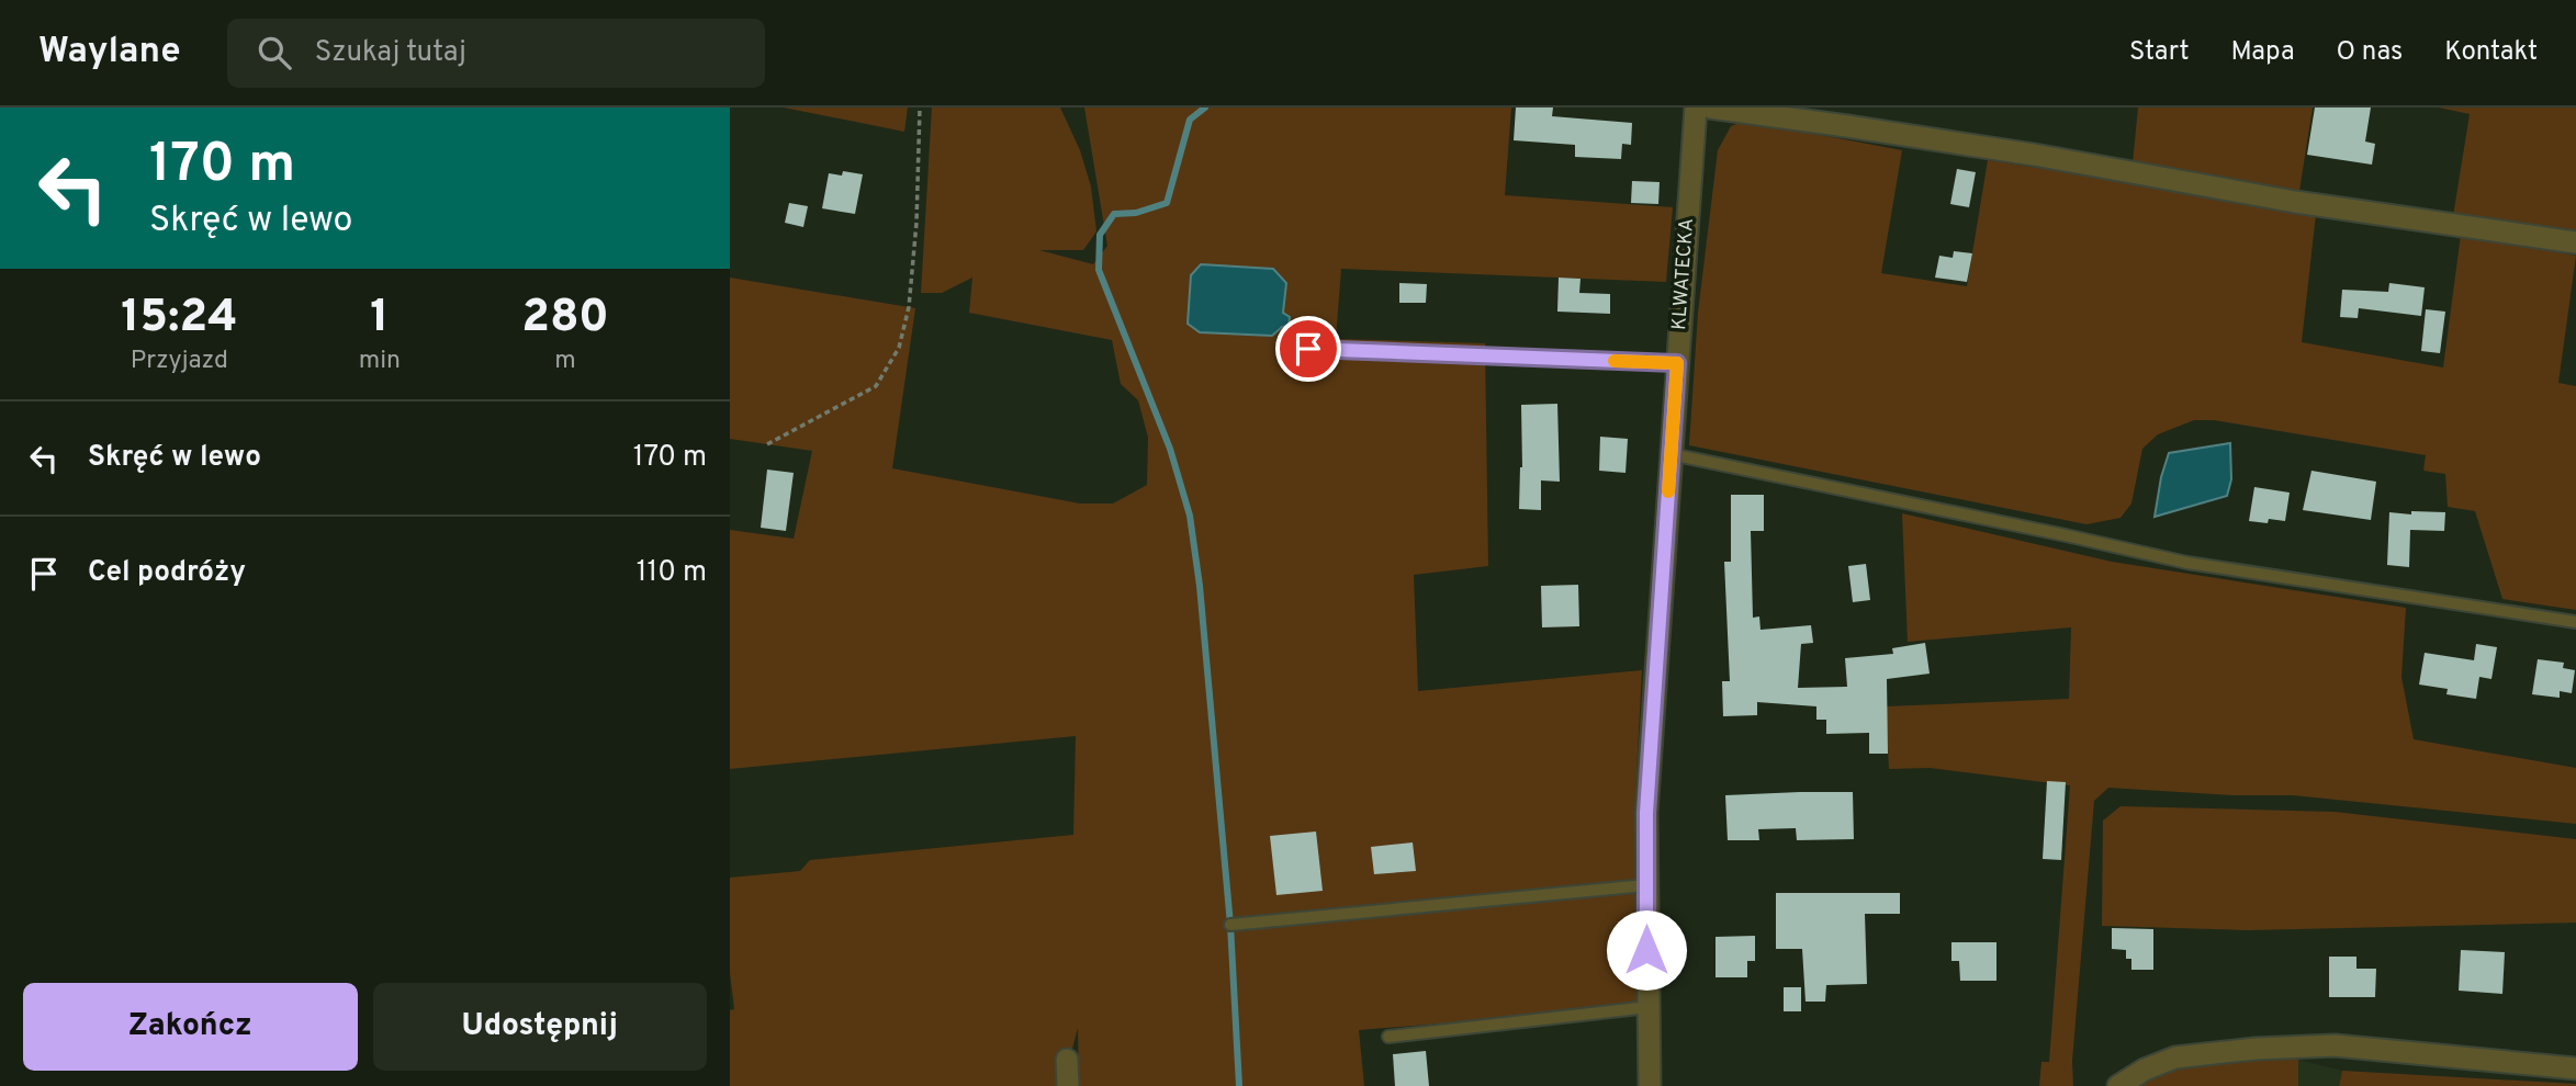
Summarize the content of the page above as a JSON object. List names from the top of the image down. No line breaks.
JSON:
{"streets":{"street":["KLWATECKA"]},"page":{"header":"Waylane","search":"Szukaj tutaj","nav":["Start","Mapa","O nas","Kontakt"],"turn":["170 m","Skręć w lewo"],"eta":["15:24","Przyjazd","1","min","280","m"],"list":[{"name":"Skręć w lewo","value":"170 m"},{"name":"Cel podróży","value":"110 m"}],"buttons":["Zakończ","Udostępnij"]}}
